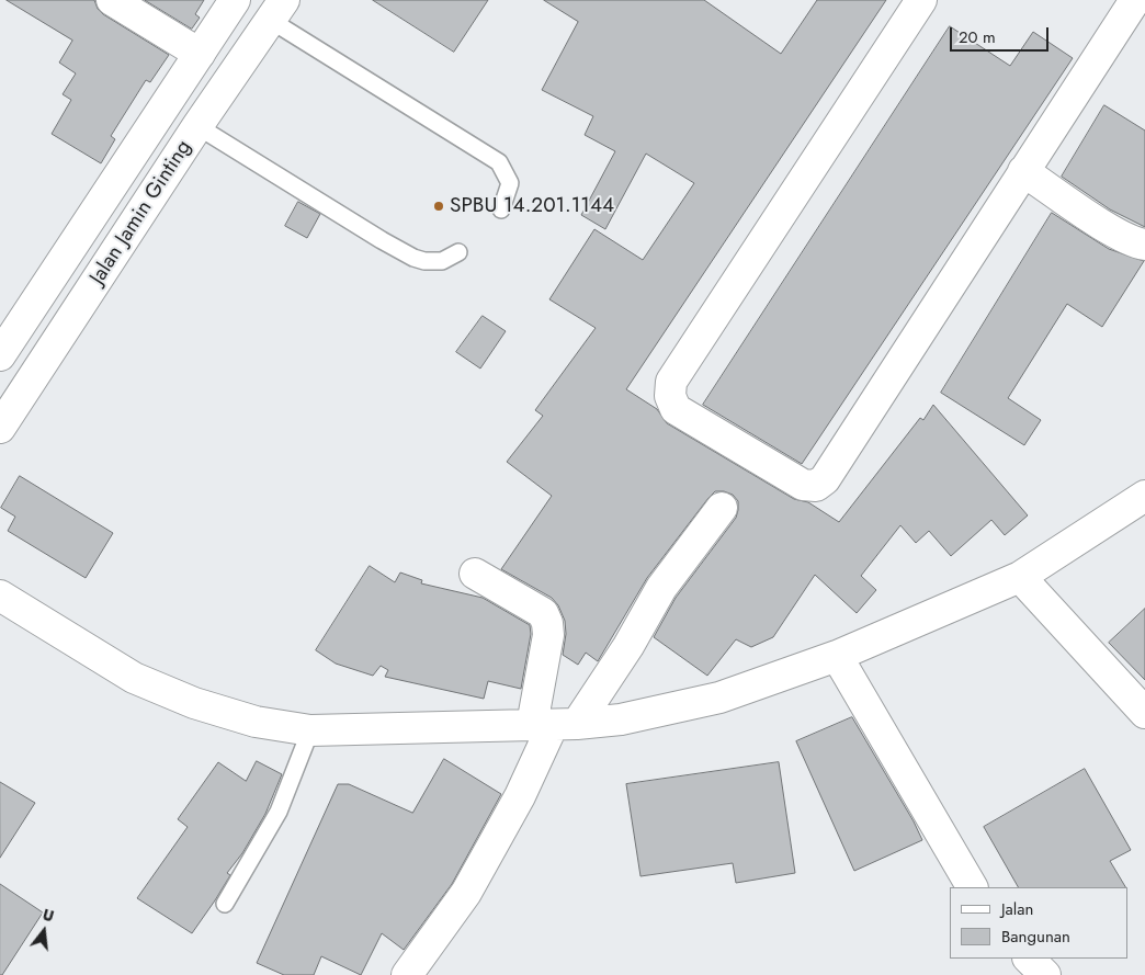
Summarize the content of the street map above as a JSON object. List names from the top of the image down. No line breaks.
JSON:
{"streets":{"main road":["Jalan Jamin Ginting"]},"places":["SPBU 14.201.1144"],"legend":["Jalan","Bangunan"],"scale_bar":"20 m","north":"top"}
